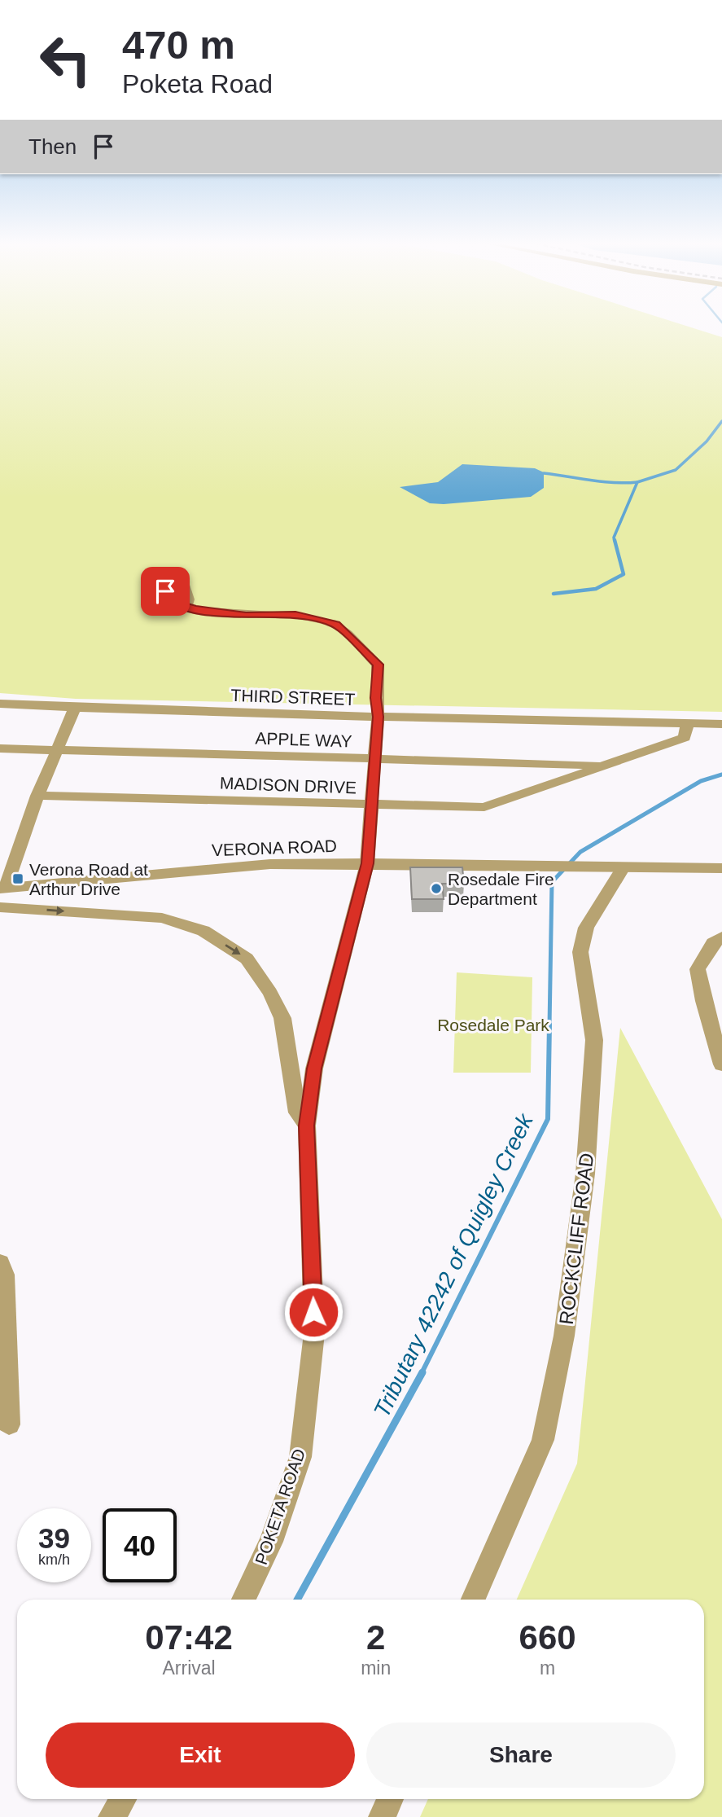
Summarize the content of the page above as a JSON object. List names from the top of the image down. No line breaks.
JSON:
{"streets":{"street":["THIRD STREET","APPLE WAY","MADISON DRIVE","VERONA ROAD","ROCKCLIFF ROAD","POKETA ROAD"]},"crossings":[["THIRD STREET","MADISON DRIVE"],["THIRD STREET","POKETA ROAD"],["APPLE WAY","MADISON DRIVE"],["APPLE WAY","POKETA ROAD"],["MADISON DRIVE","POKETA ROAD"],["VERONA ROAD","ROCKCLIFF ROAD"],["VERONA ROAD","POKETA ROAD"]],"water":["Tributary 42242 of Quigley Creek"],"parks":["Rosedale Park"],"places":{"transit":["Verona Road at Arthur Drive"],"other":["Rosedale Fire Department"]},"page":{"turn":["470 m","Poketa Road"],"then":"Then","speed":"39 km/h","limit":"40","eta":["07:42","Arrival","2","min","660","m"],"buttons":["Exit","Share"]}}
